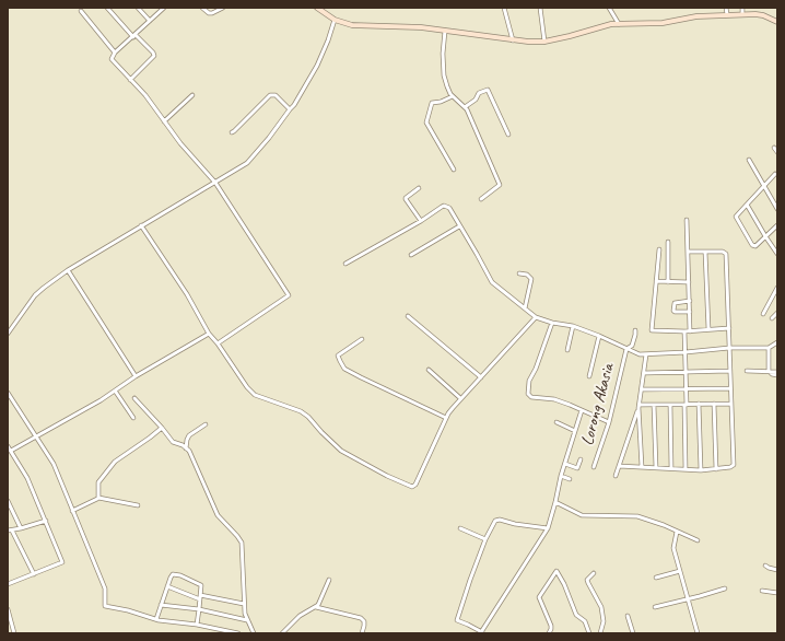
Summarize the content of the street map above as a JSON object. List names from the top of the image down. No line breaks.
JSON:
{"streets":{"street":["Lorong Akasia"]}}
